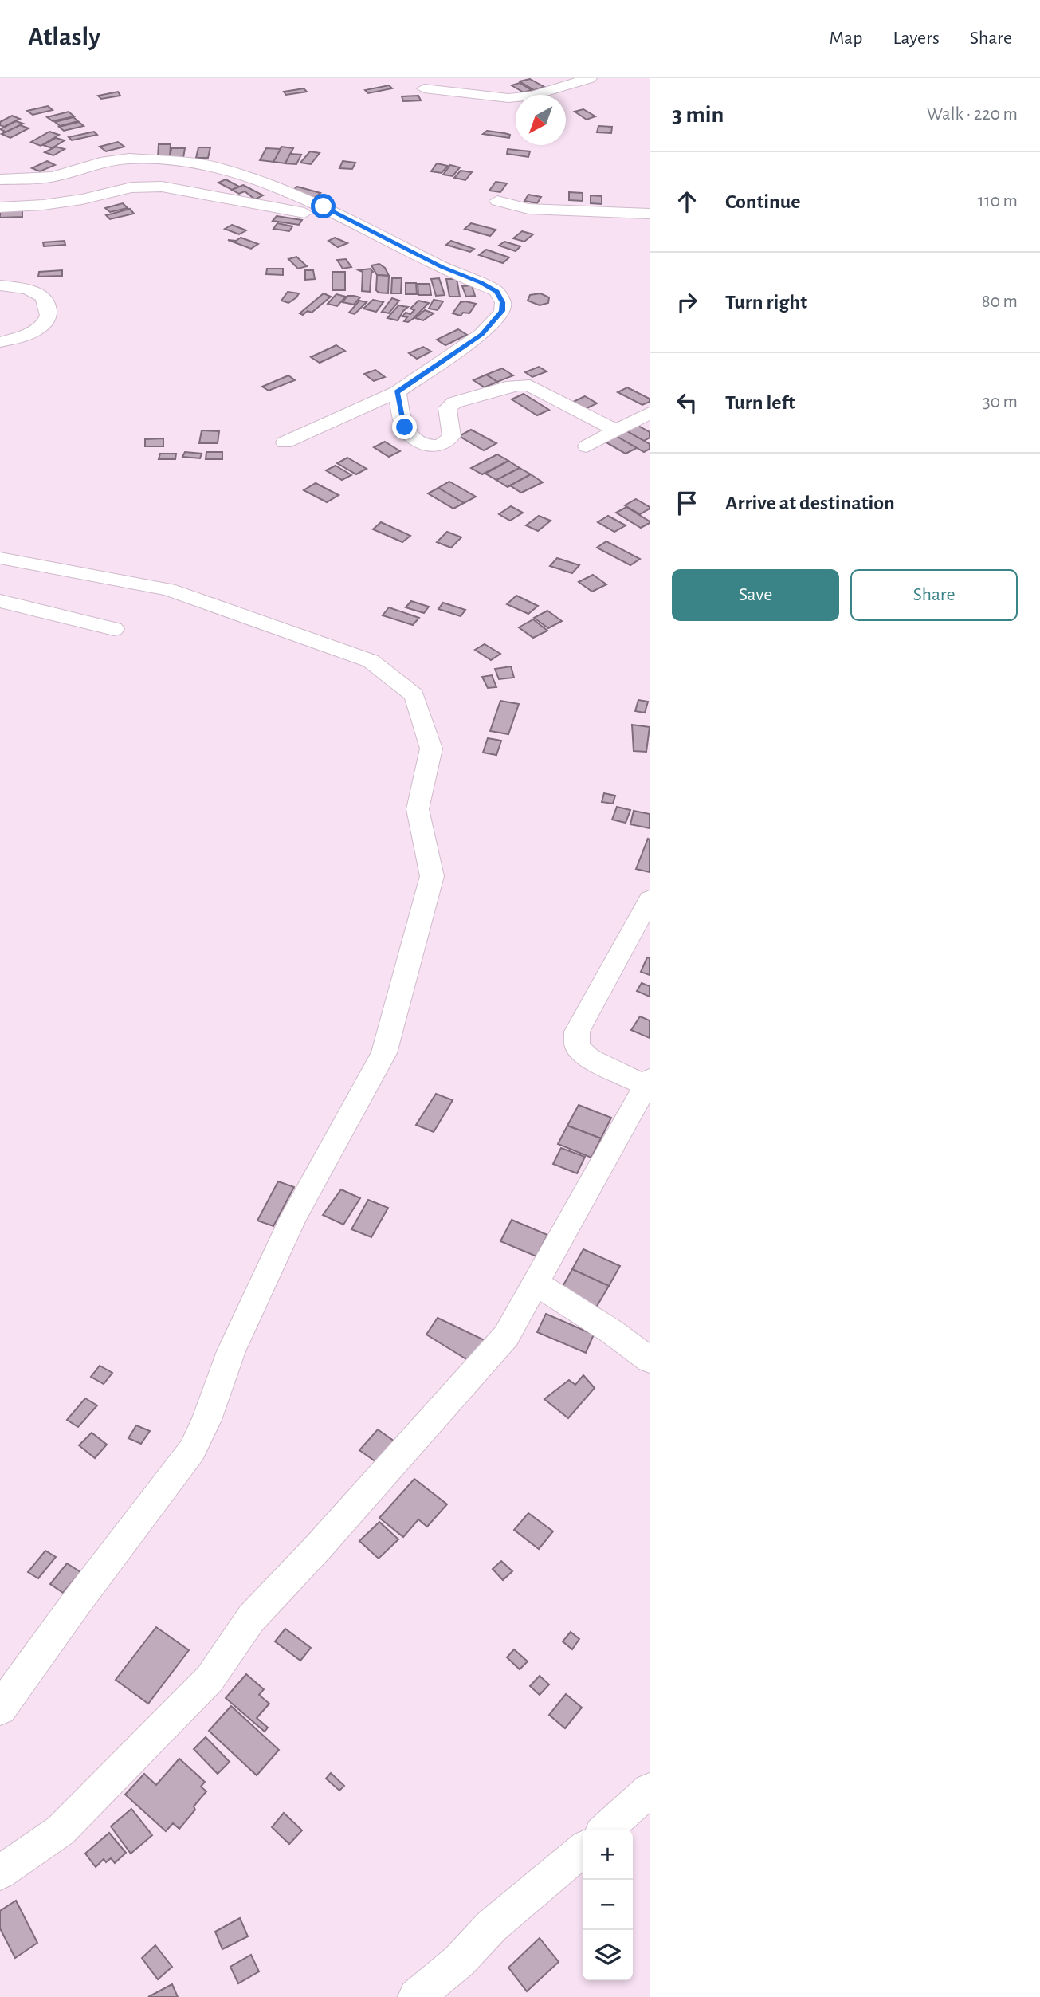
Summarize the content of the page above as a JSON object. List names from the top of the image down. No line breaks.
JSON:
{"north":"bottom left","page":{"header":"Atlasly","nav":["Map","Layers","Share"],"heading":["3 min","Walk · 220 m"],"list":[["Continue","110 m"],["Turn right","80 m"],["Turn left","30 m"],"Arrive at destination"],"buttons":["Save","Share"],"map_buttons":["+","−"]}}
